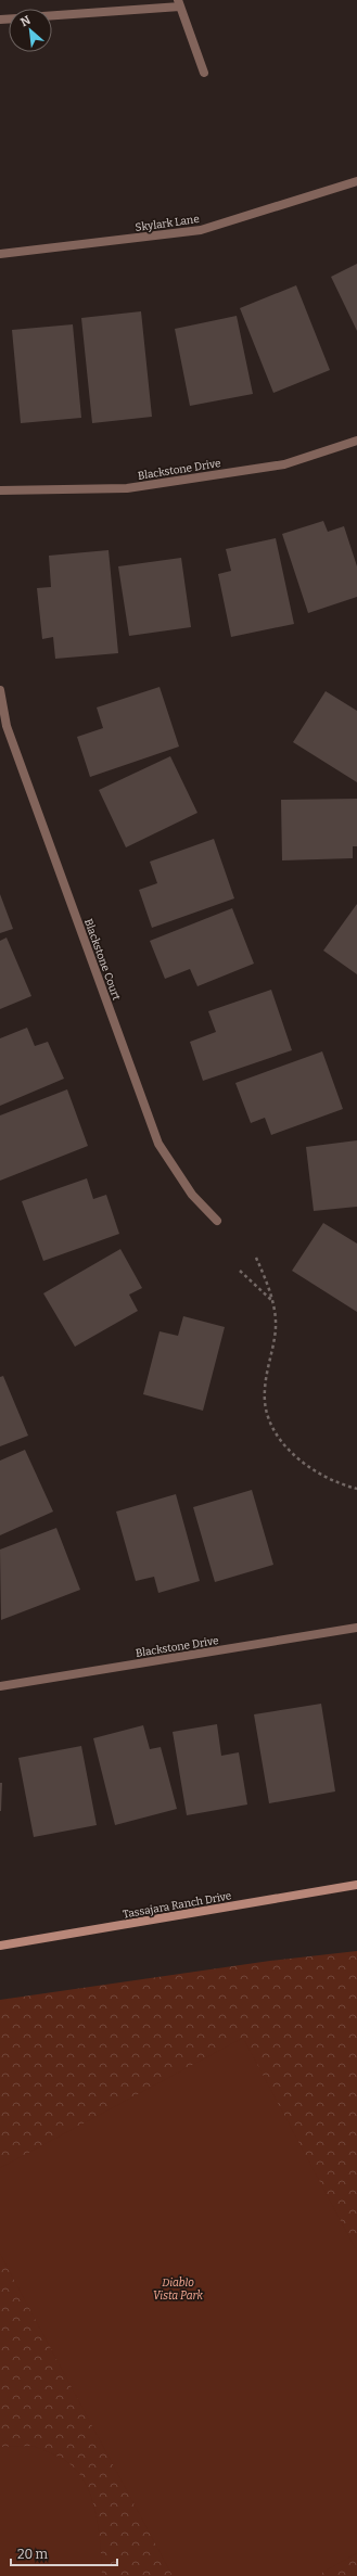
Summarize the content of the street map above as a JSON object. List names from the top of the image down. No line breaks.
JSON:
{"streets":{"street":["Skylark Lane","Blackstone Drive","Blackstone Court","Tassajara Ranch Drive"]},"parks":["Diablo Vista Park"],"scale_bar":"20 m","north":"top left"}
